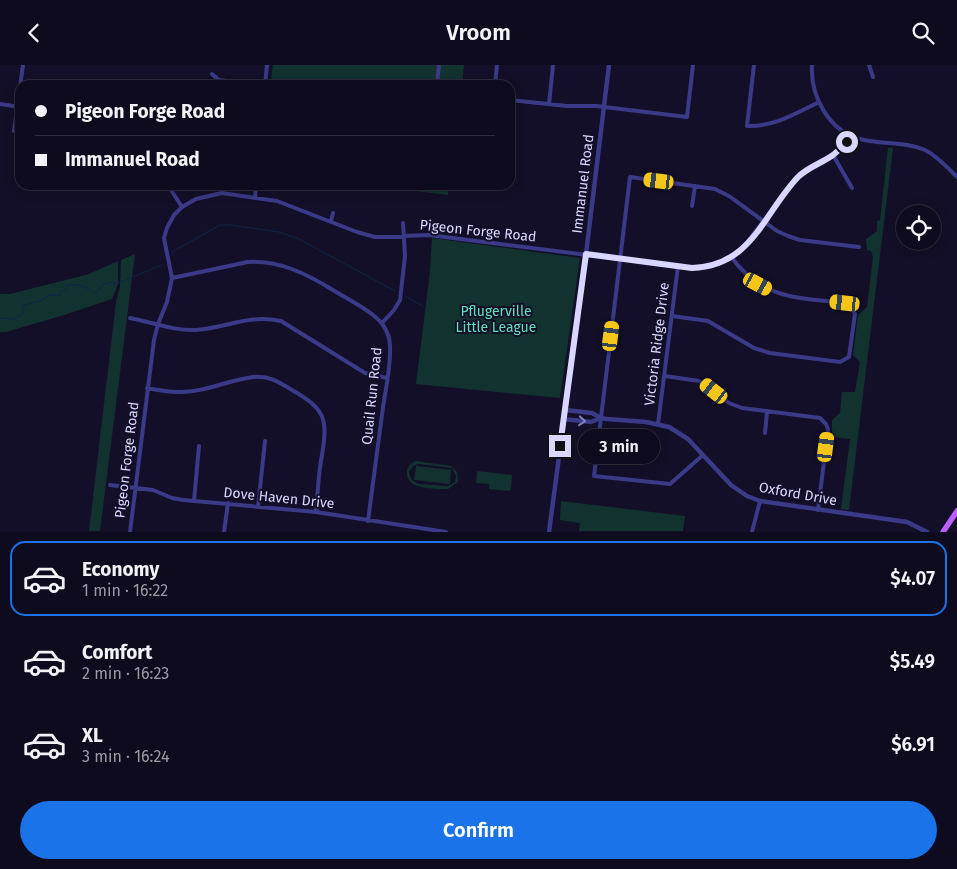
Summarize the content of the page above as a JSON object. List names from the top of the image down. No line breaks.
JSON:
{"streets":{"street":["Immanuel Road","Pigeon Forge Road","Victoria Ridge Drive","Quail Run Road","Oxford Drive","Dove Haven Drive"]},"crossings":[["Immanuel Road","Pigeon Forge Road"],["Pigeon Forge Road","Victoria Ridge Drive"],["Pigeon Forge Road","Dove Haven Drive"],["Victoria Ridge Drive","Oxford Drive"],["Quail Run Road","Dove Haven Drive"]],"parks":["Pflugerville Little League"],"page":{"header":"Vroom","banner":["Pigeon Forge Road","Immanuel Road"],"bubble":"3 min","list":[{"name":"Economy","note":"1 min · 16:22","value":"$4.07"},{"name":"Comfort","note":"2 min · 16:23","value":"$5.49"},{"name":"XL","note":"3 min · 16:24","value":"$6.91"}],"buttons":"Confirm"}}
